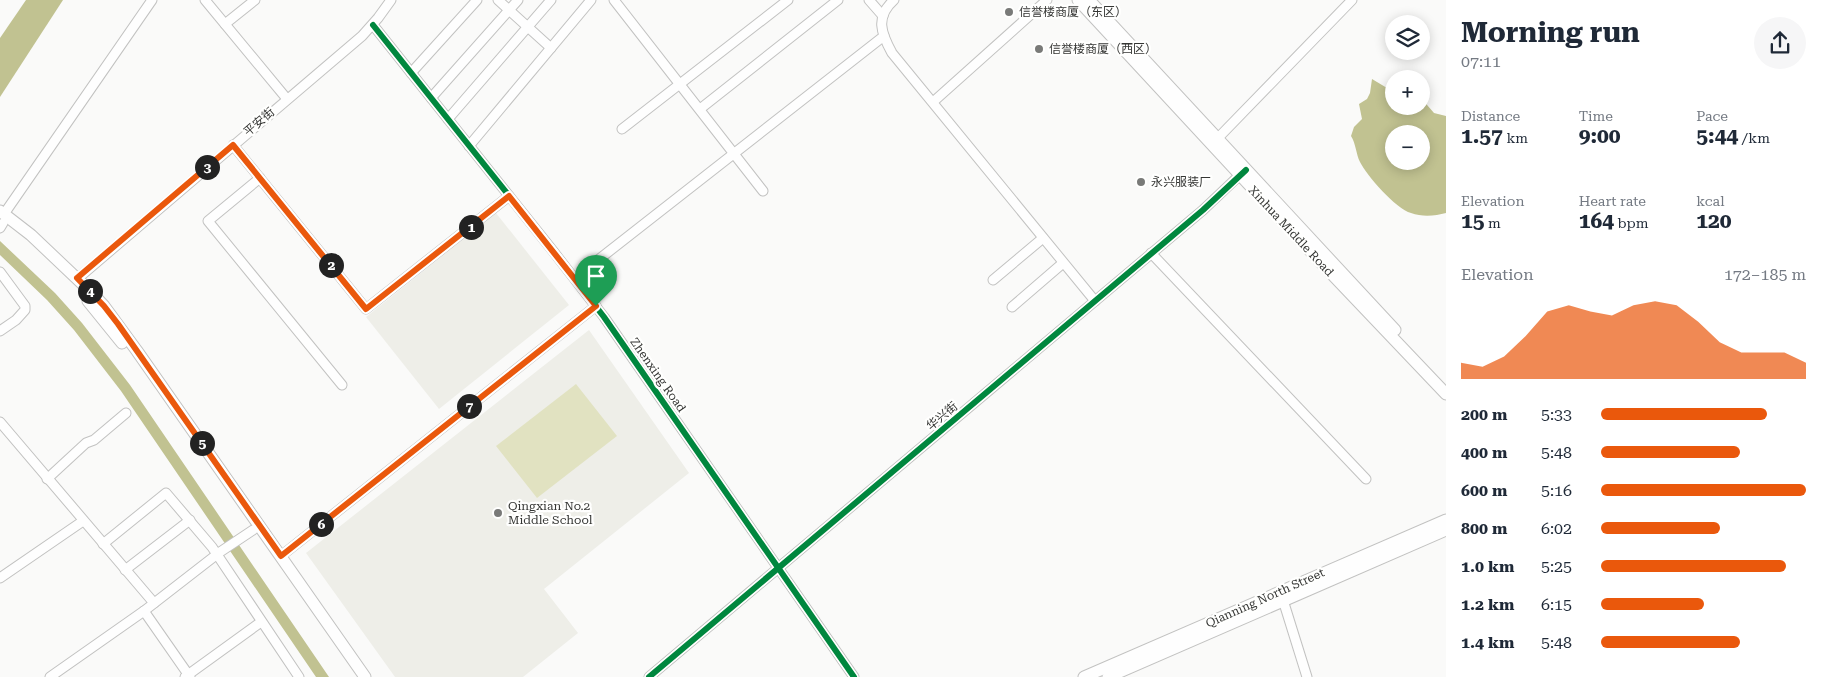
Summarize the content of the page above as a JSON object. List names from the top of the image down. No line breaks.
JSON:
{"streets":{"main road":["Xinhua Middle Road","Qianning North Street"],"street":["平安街","Zhenxing Road","华兴街"]},"crossings":[["平安街","Zhenxing Road"],["Xinhua Middle Road","华兴街"],["Zhenxing Road","华兴街"]],"places":["信誉楼商厦（东区）","信誉楼商厦（西区）","永兴服装厂","Qingxian No.2 Middle School"],"page":{"heading":["Morning run","07:11"],"map_buttons":["+","−"],"stats":[["Distance","1.57 km"],["Time","9:00"],["Pace","5:44 /km"],["Elevation","15 m"],["Heart rate","164 bpm"],["kcal","120"]],"pins":["3","1","2","4","7","5","6"],"chart":["Elevation","172–185 m"],"list":[{"name":"200 m","note":"5:33"},{"name":"400 m","note":"5:48"},{"name":"600 m","note":"5:16"},{"name":"800 m","note":"6:02"},{"name":"1.0 km","note":"5:25"},{"name":"1.2 km","note":"6:15"},{"name":"1.4 km","note":"5:48"}]}}
